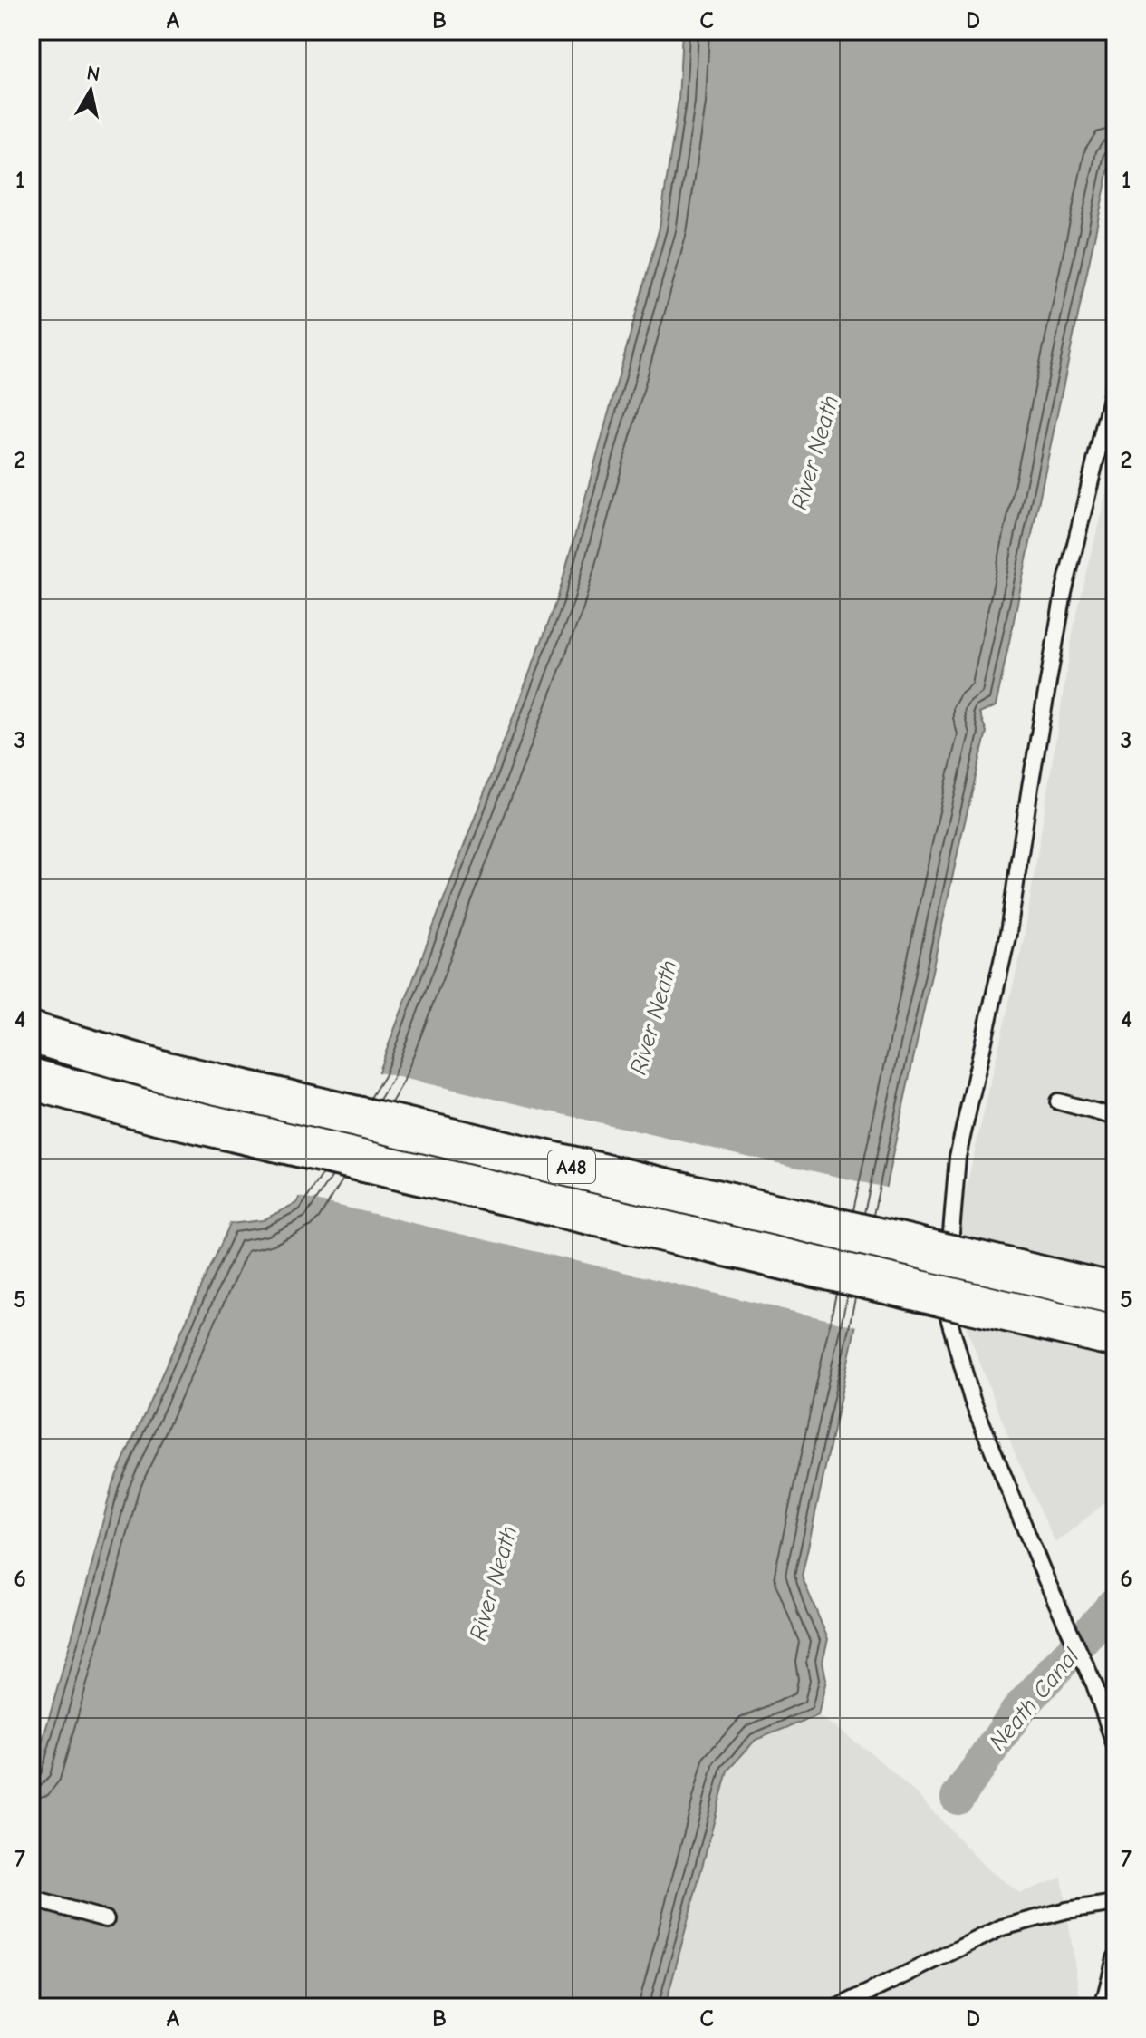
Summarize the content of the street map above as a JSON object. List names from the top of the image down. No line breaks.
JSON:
{"streets":{"main road":["A48"]},"water":["River Neath","Neath Canal"],"north":"top","grid":{"columns":["A","B","C","D"],"rows":["1","2","3","4","5","6","7"]}}
